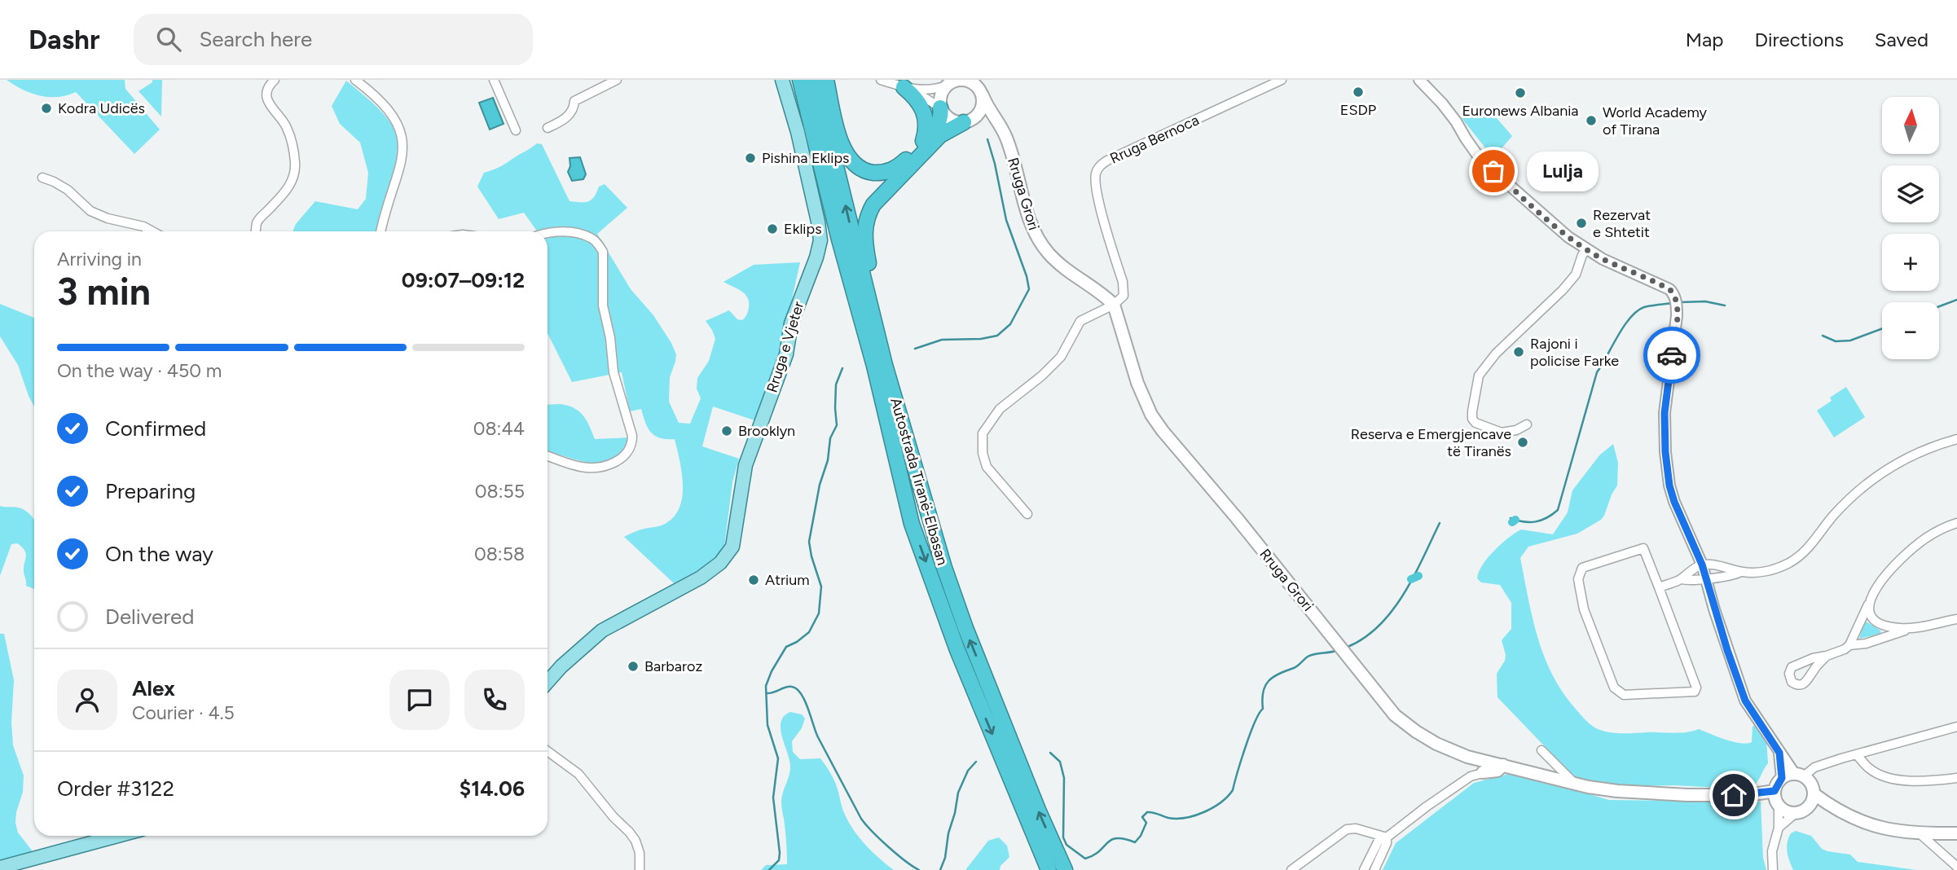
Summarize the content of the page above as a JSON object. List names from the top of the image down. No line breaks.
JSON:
{"streets":{"highway":["Autostrada Tiranë-Elbasan"],"main road":["Rruga Grori","Rruga e Vjeter"],"street":["Rruga Bernoca"]},"crossings":[["Rruga Bernoca","Rruga Grori"]],"places":["ESDP","Euronews Albania","Kodra Udicës","World Academy of Tirana","Pishina Eklips","Lulja","Rezervat e Shtetit","Eklips","Rajoni i policise Farke","Brooklyn","Reserva e Emergjencave të Tiranës","Atrium","Barbaroz"],"north":"top","page":{"header":"Dashr","search":"Search here","nav":["Map","Directions","Saved"],"map_buttons":["+","−"],"bubble":"Lulja","heading":["3 min","Arriving in","09:07–09:12"],"panel":["Alex","Courier · 4.5","Order #3122","$14.06"],"bar":"On the way · 450 m","list":[["Confirmed","08:44"],["Preparing","08:55"],["On the way","08:58"],"Delivered"]}}
